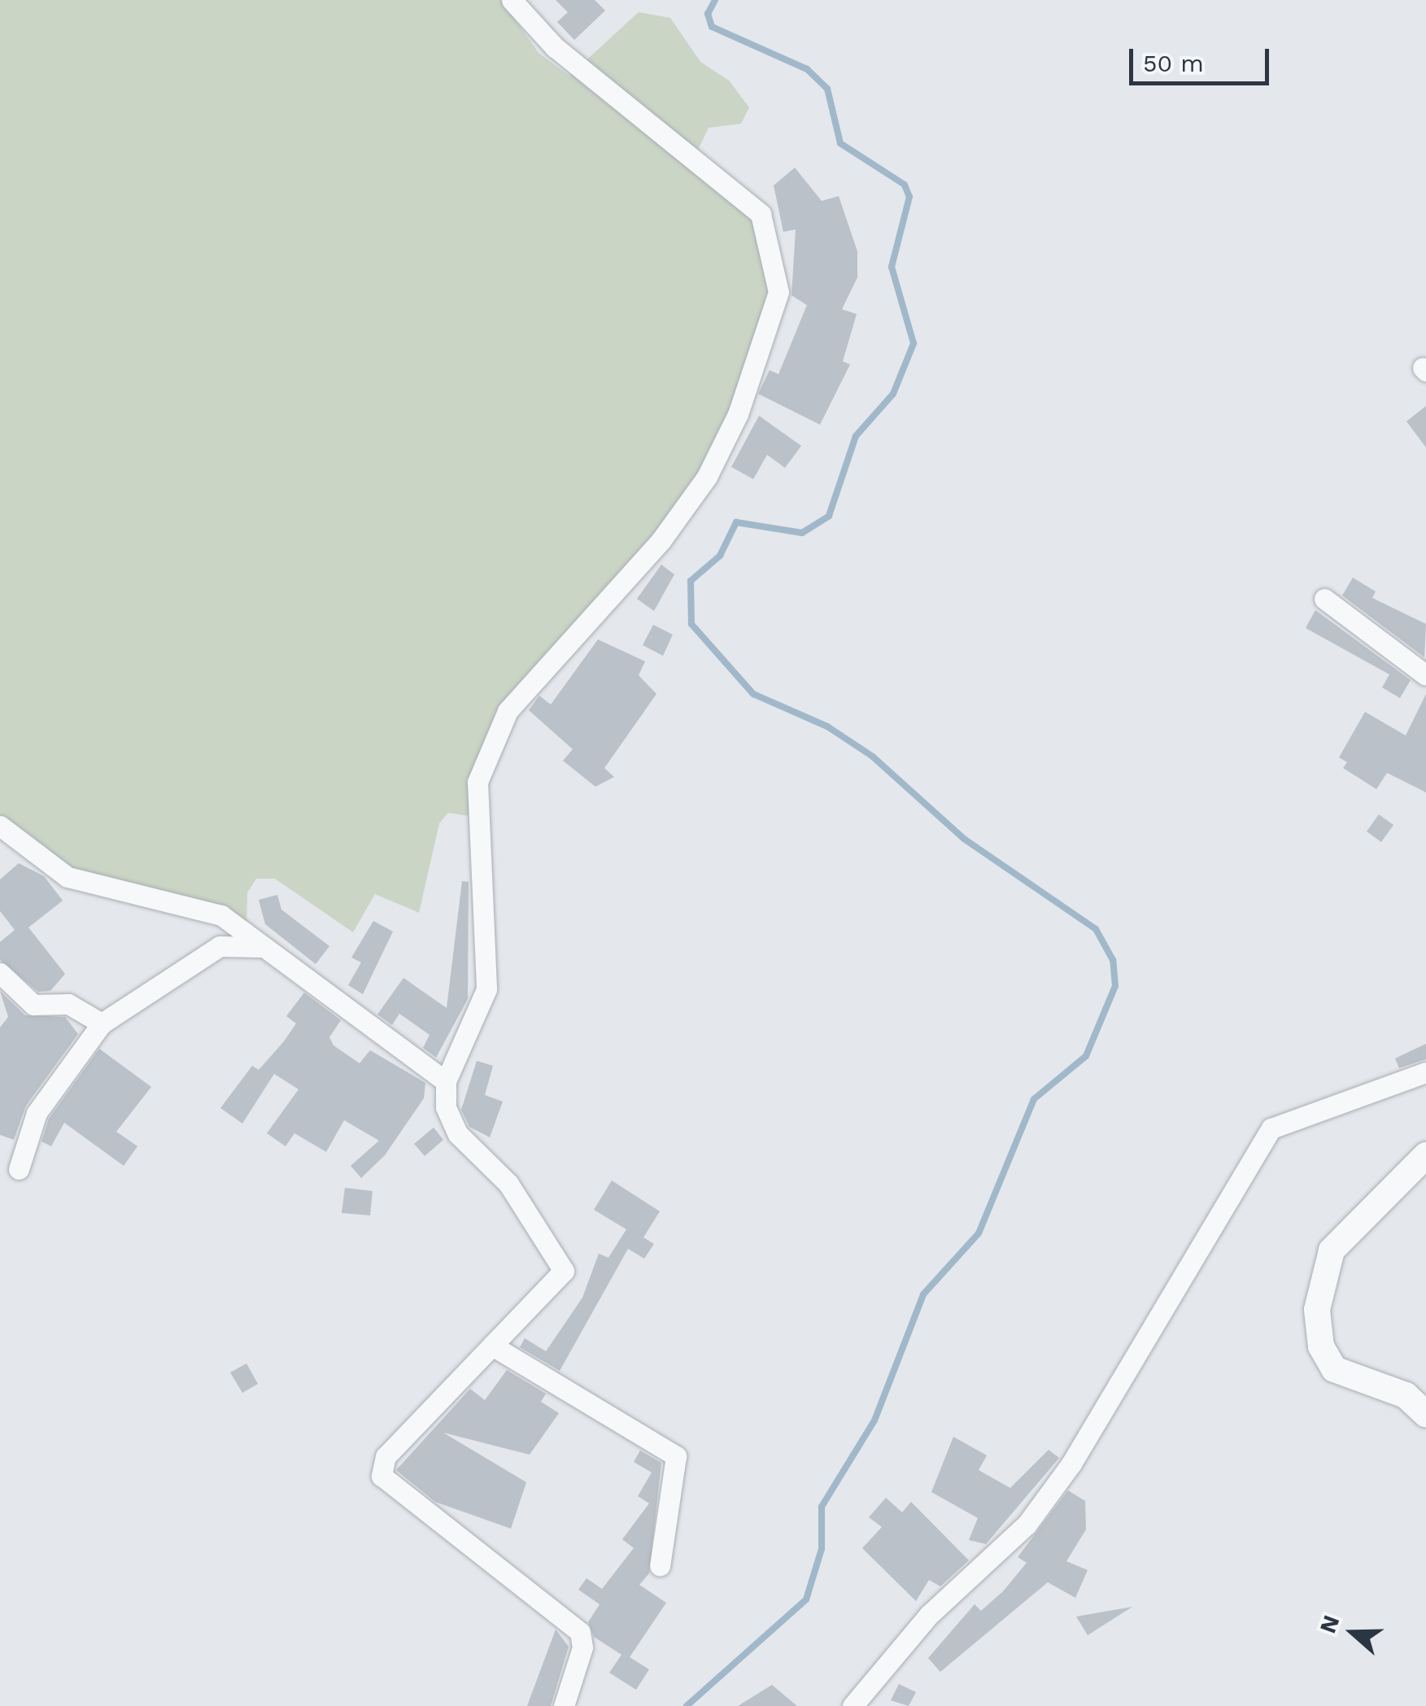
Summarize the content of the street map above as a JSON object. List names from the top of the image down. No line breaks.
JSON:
{"scale_bar":"50 m","north":"left"}
